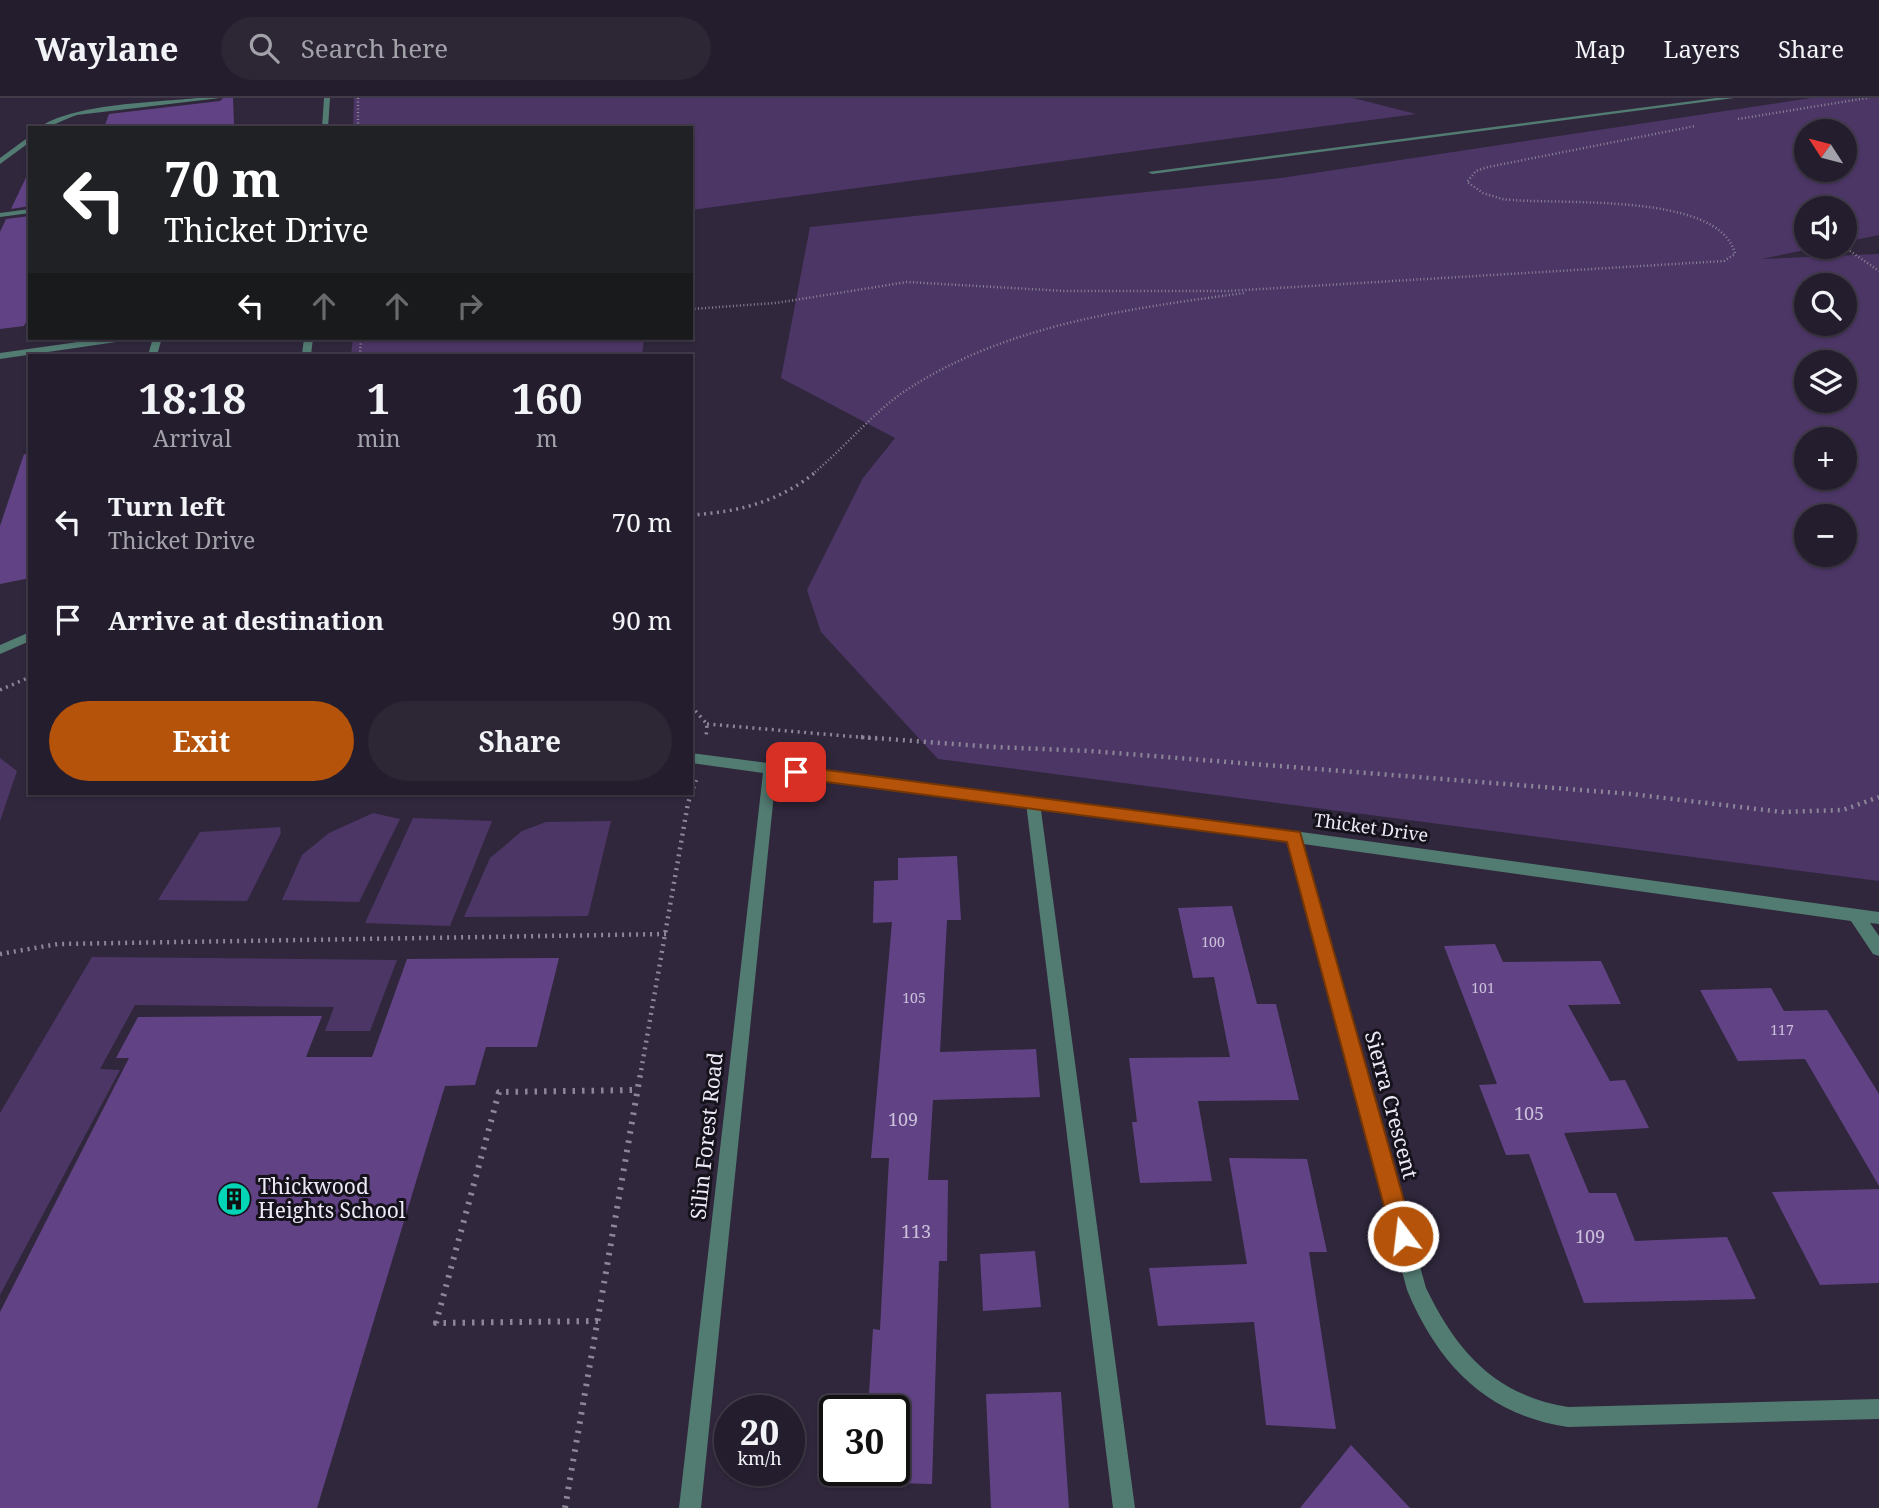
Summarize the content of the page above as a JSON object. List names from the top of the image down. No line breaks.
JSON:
{"streets":{"street":["Thicket Drive","Sierra Crescent","Silin Forest Road"]},"crossings":[["Thicket Drive","Sierra Crescent"],["Thicket Drive","Silin Forest Road"]],"places":{"building":["Thickwood Heights School"]},"house_numbers":["100","101","105","117","105","109","113","109"],"north":"top left","page":{"header":"Waylane","search":"Search here","nav":["Map","Layers","Share"],"map_buttons":["+","−"],"turn":["70 m","Thicket Drive"],"eta":["18:18","Arrival","1","min","160","m"],"list":[{"name":"Turn left","note":"Thicket Drive","value":"70 m"},{"name":"Arrive at destination","value":"90 m"}],"buttons":["Exit","Share"],"speed":"20 km/h","limit":"30"}}
